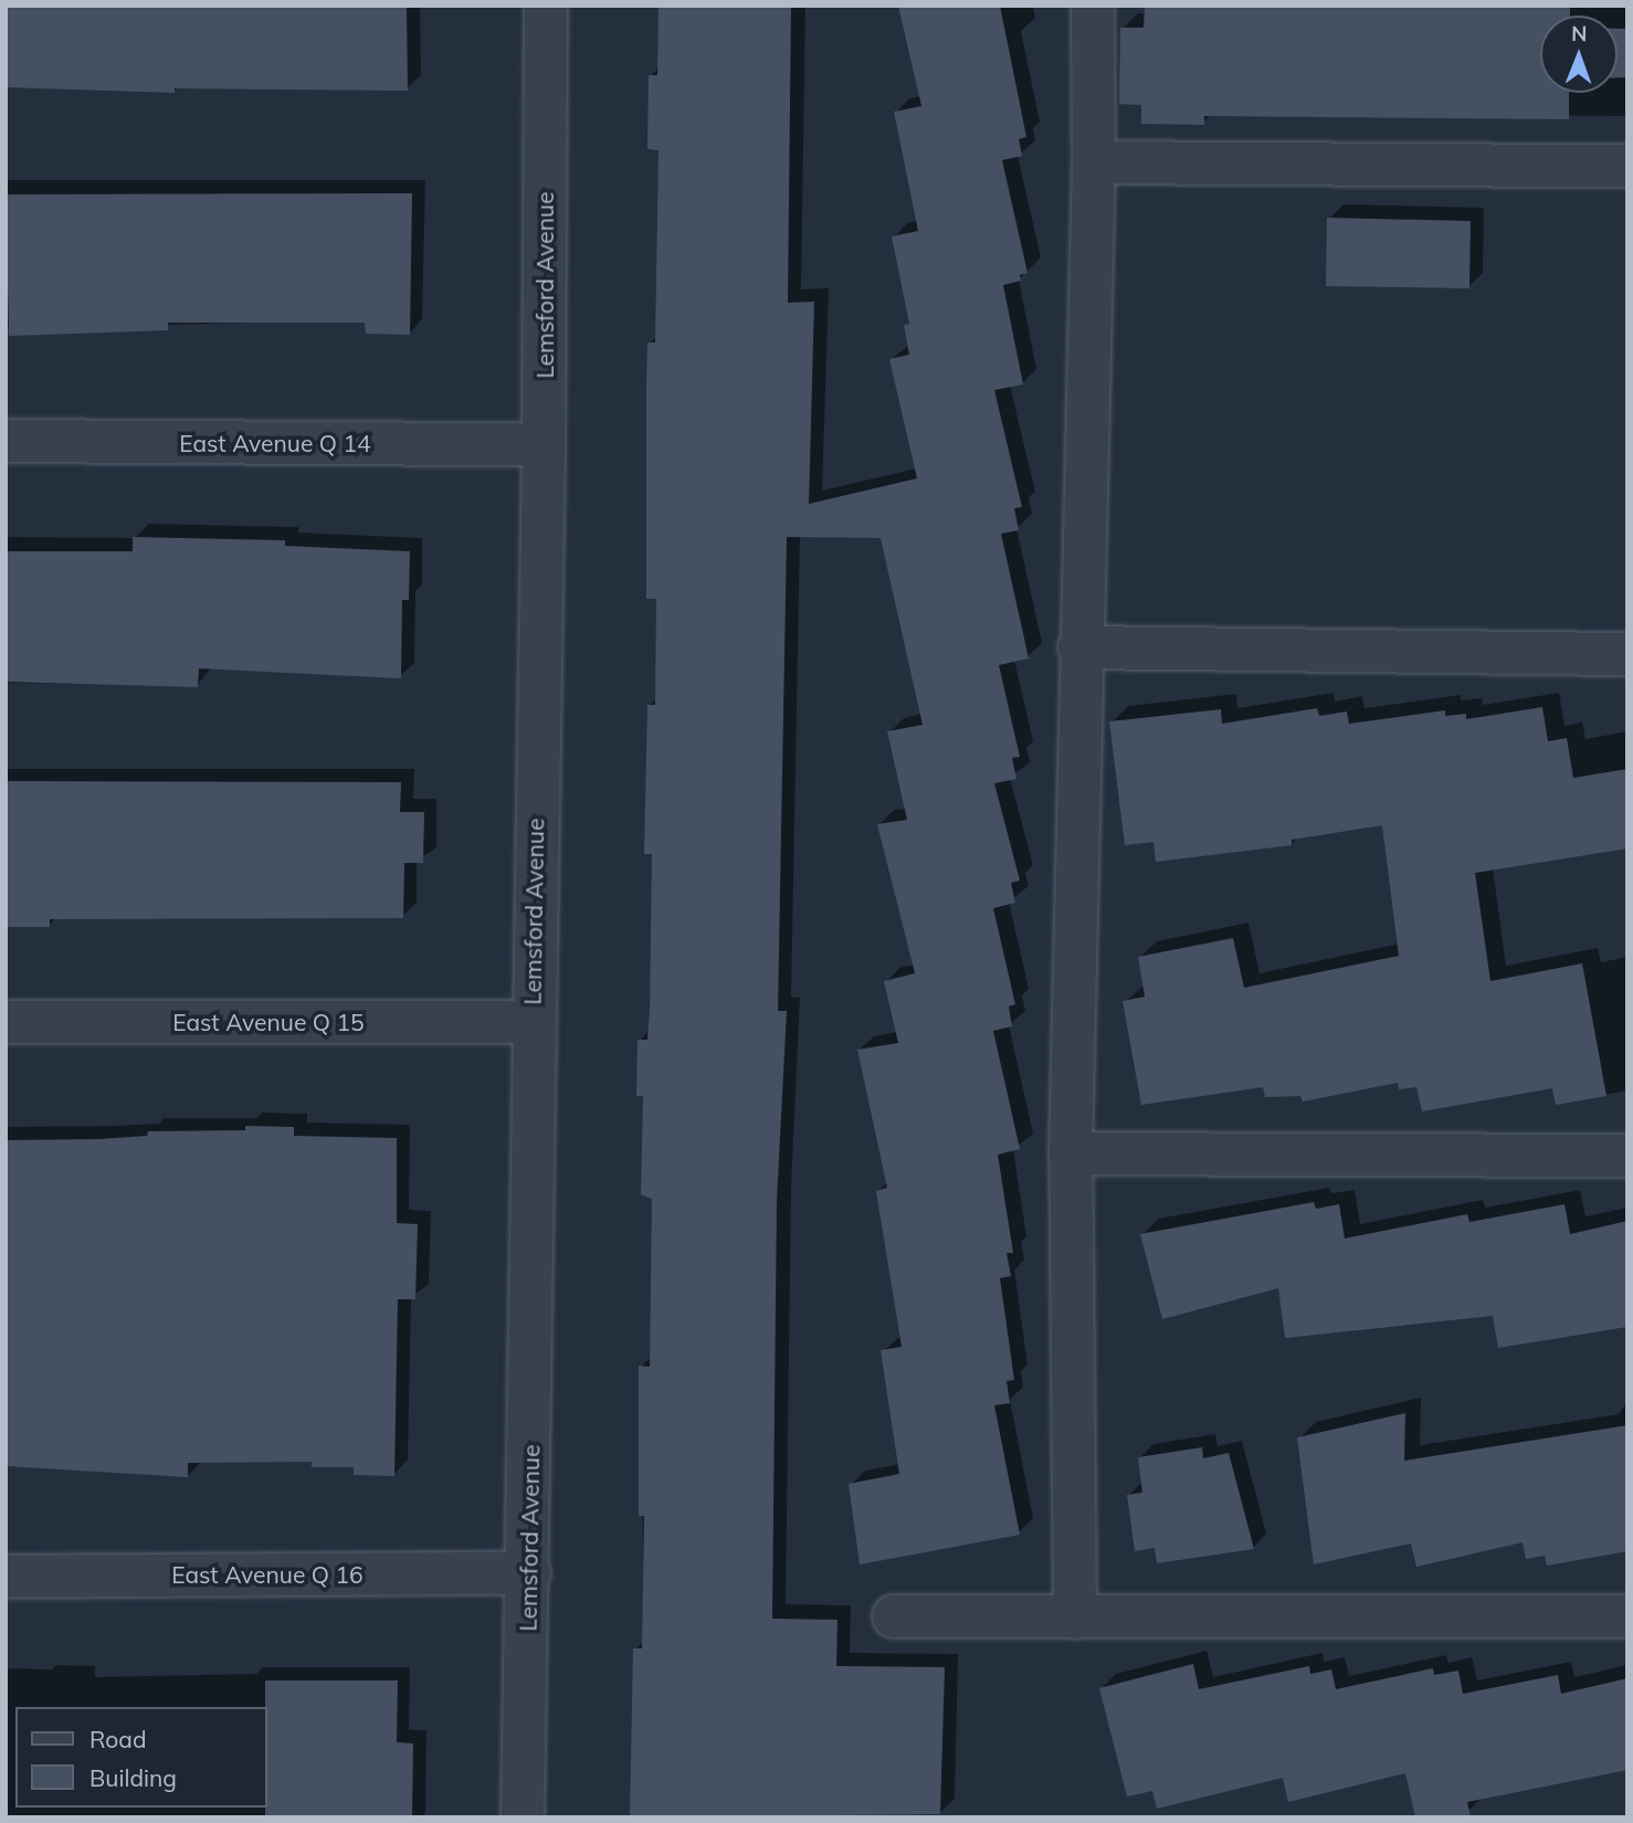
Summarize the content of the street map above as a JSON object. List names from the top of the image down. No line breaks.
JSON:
{"streets":{"street":["Lemsford Avenue","East Avenue Q 14","East Avenue Q 15","East Avenue Q 16"]},"crossings":[["Lemsford Avenue","East Avenue Q 14"],["Lemsford Avenue","East Avenue Q 15"],["Lemsford Avenue","East Avenue Q 16"]],"legend":["Road","Building"],"north":"top"}
